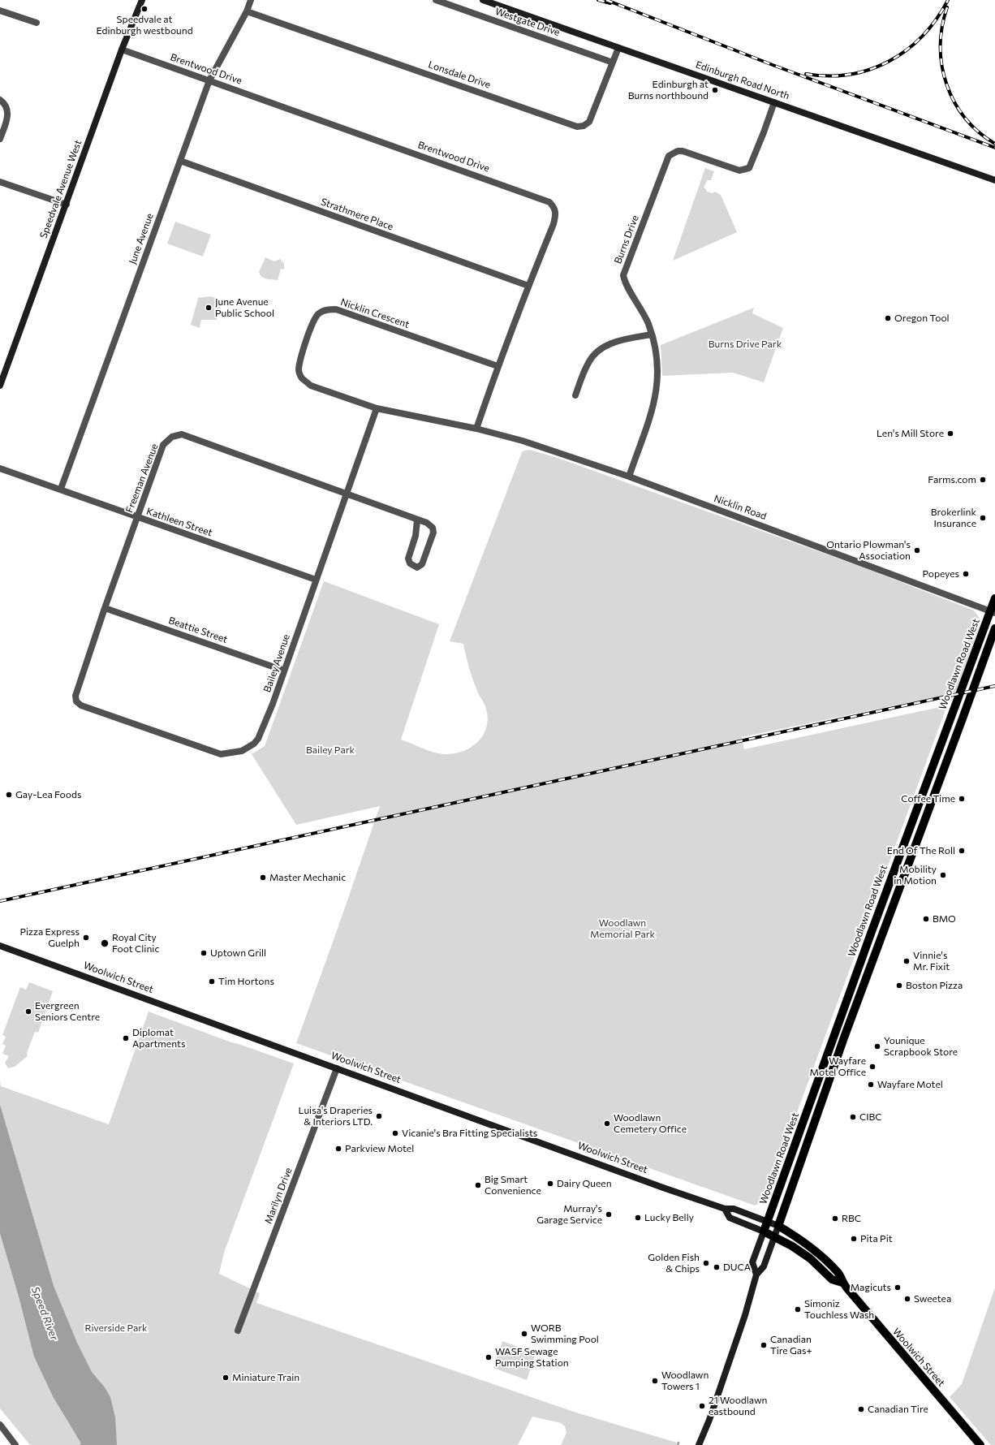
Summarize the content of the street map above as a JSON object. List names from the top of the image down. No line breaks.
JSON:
{"streets":{"main road":["Edinburgh Road North","Speedvale Avenue West","Woodlawn Road West","Woolwich Street"],"street":["Westgate Drive","Brentwood Drive","Lonsdale Drive","Strathmere Place","June Avenue","Burns Drive","Nicklin Crescent","Freeman Avenue","Nicklin Road","Kathleen Street","Beattie Street","Bailey Avenue","Marilyn Drive"]},"crossings":[["Westgate Drive","Lonsdale Drive"],["Brentwood Drive","Speedvale Avenue West"],["Brentwood Drive","Strathmere Place"],["Brentwood Drive","June Avenue"],["Brentwood Drive","Nicklin Crescent"],["Brentwood Drive","Nicklin Road"],["Lonsdale Drive","Edinburgh Road North"],["Lonsdale Drive","June Avenue"],["Edinburgh Road North","Burns Drive"],["Strathmere Place","June Avenue"],["June Avenue","Kathleen Street"],["Burns Drive","Nicklin Road"],["Nicklin Crescent","Nicklin Road"],["Nicklin Crescent","Bailey Avenue"],["Freeman Avenue","Kathleen Street"],["Freeman Avenue","Beattie Street"],["Freeman Avenue","Bailey Avenue"],["Nicklin Road","Woodlawn Road West"],["Kathleen Street","Bailey Avenue"],["Beattie Street","Bailey Avenue"],["Woodlawn Road West","Woolwich Street"],["Woolwich Street","Marilyn Drive"]],"water":["Speed River"],"parks":["Burns Drive Park","Bailey Park","Woodlawn Memorial Park","Riverside Park"],"places":["Speedvale at Edinburgh westbound","Edinburgh at Burns northbound","June Avenue Public School","Oregon Tool","Len's Mill Store","Farms.com","Brokerlink Insurance","Ontario Plowman's Association","Popeyes","Gay-Lea Foods","Coffee Time","End Of The Roll","Mobility in Motion","Master Mechanic","BMO","Pizza Express Guelph","Royal City Foot Clinic","Uptown Grill","Vinnie's Mr. Fixit","Tim Hortons","Boston Pizza","Evergreen Seniors Centre","Diplomat Apartments","Younique Scrapbook Store","Wayfare Motel Office","Wayfare Motel","Luisa's Draperies & Interiors LTD.","CIBC","Woodlawn Cemetery Office","Vicanie's Bra Fitting Specialists","Parkview Motel","Dairy Queen","Big Smart Convenience","Murray's Garage Service","Lucky Belly","RBC","Pita Pit","Golden Fish & Chips","DUCA","Magicuts","Sweetea","Simoniz Touchless Wash","WORB Swimming Pool","Canadian Tire Gas+","WASF Sewage Pumping Station","Miniature Train","Woodlawn Towers 1","21 Woodlawn eastbound","Canadian Tire"]}
